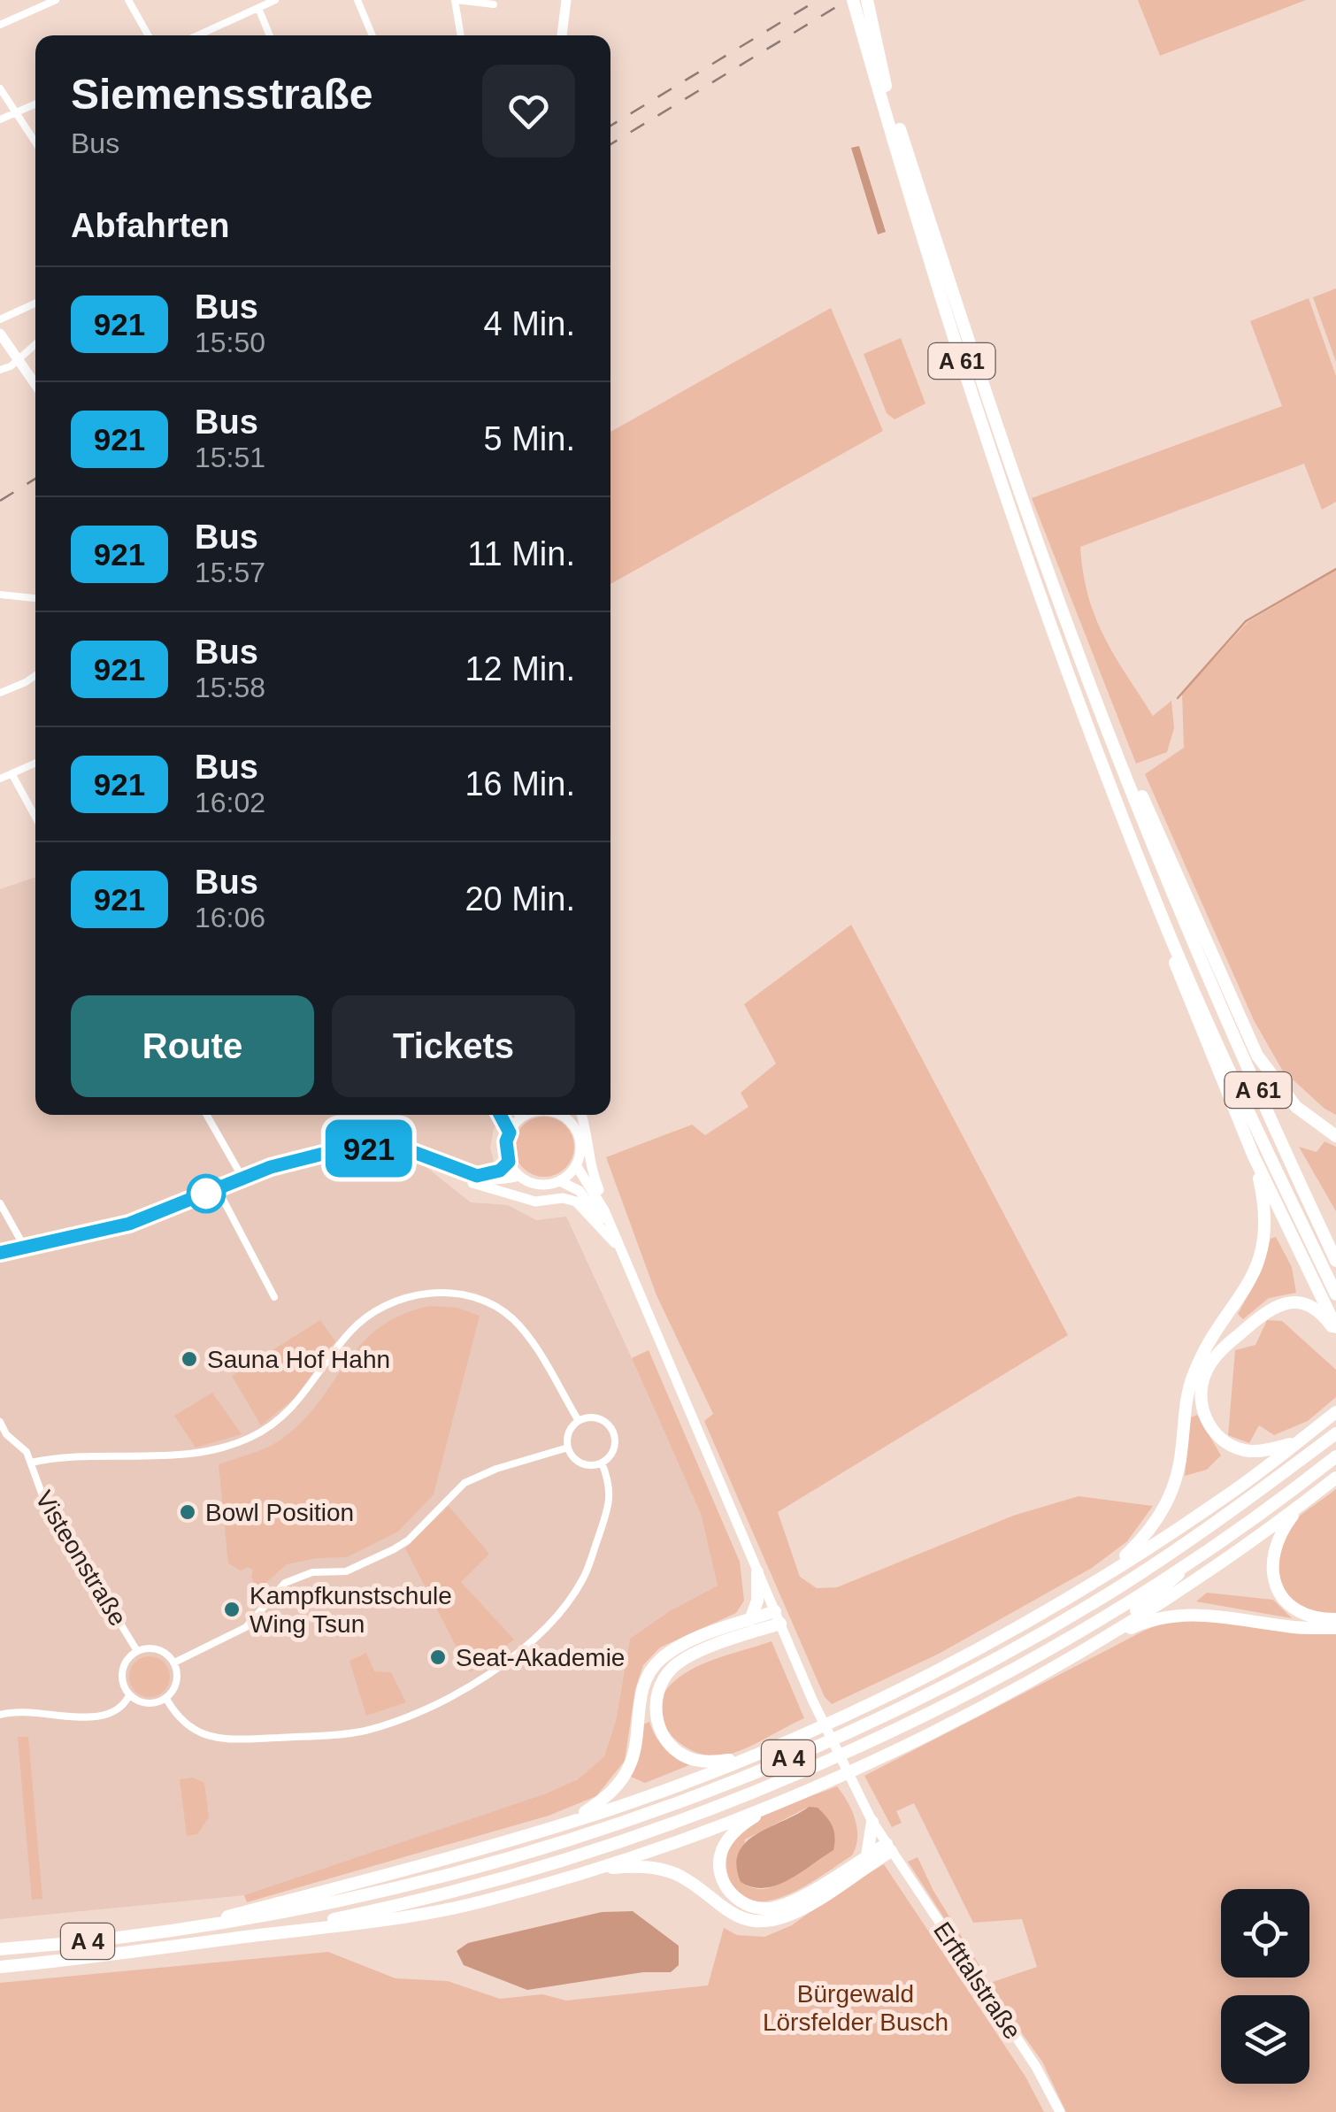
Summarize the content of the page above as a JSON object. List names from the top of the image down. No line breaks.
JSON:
{"streets":{"highway":["A 61","A 4"],"main road":["Erfttalstraße"],"street":["Visteonstraße"]},"parks":["Bürgewald Lörsfelder Busch"],"places":["Sauna Hof Hahn","Bowl Position","Kampfkunstschule Wing Tsun","Seat-Akademie"],"lines":["bus line 921"],"page":{"on_map":"921","heading":[["Siemensstraße","Bus"],"Abfahrten"],"list":[{"mark":"921","name":"Bus","note":"15:50","value":"4 Min."},{"mark":"921","name":"Bus","note":"15:51","value":"5 Min."},{"mark":"921","name":"Bus","note":"15:57","value":"11 Min."},{"mark":"921","name":"Bus","note":"15:58","value":"12 Min."},{"mark":"921","name":"Bus","note":"16:02","value":"16 Min."},{"mark":"921","name":"Bus","note":"16:06","value":"20 Min."}],"buttons":["Route","Tickets"]}}
